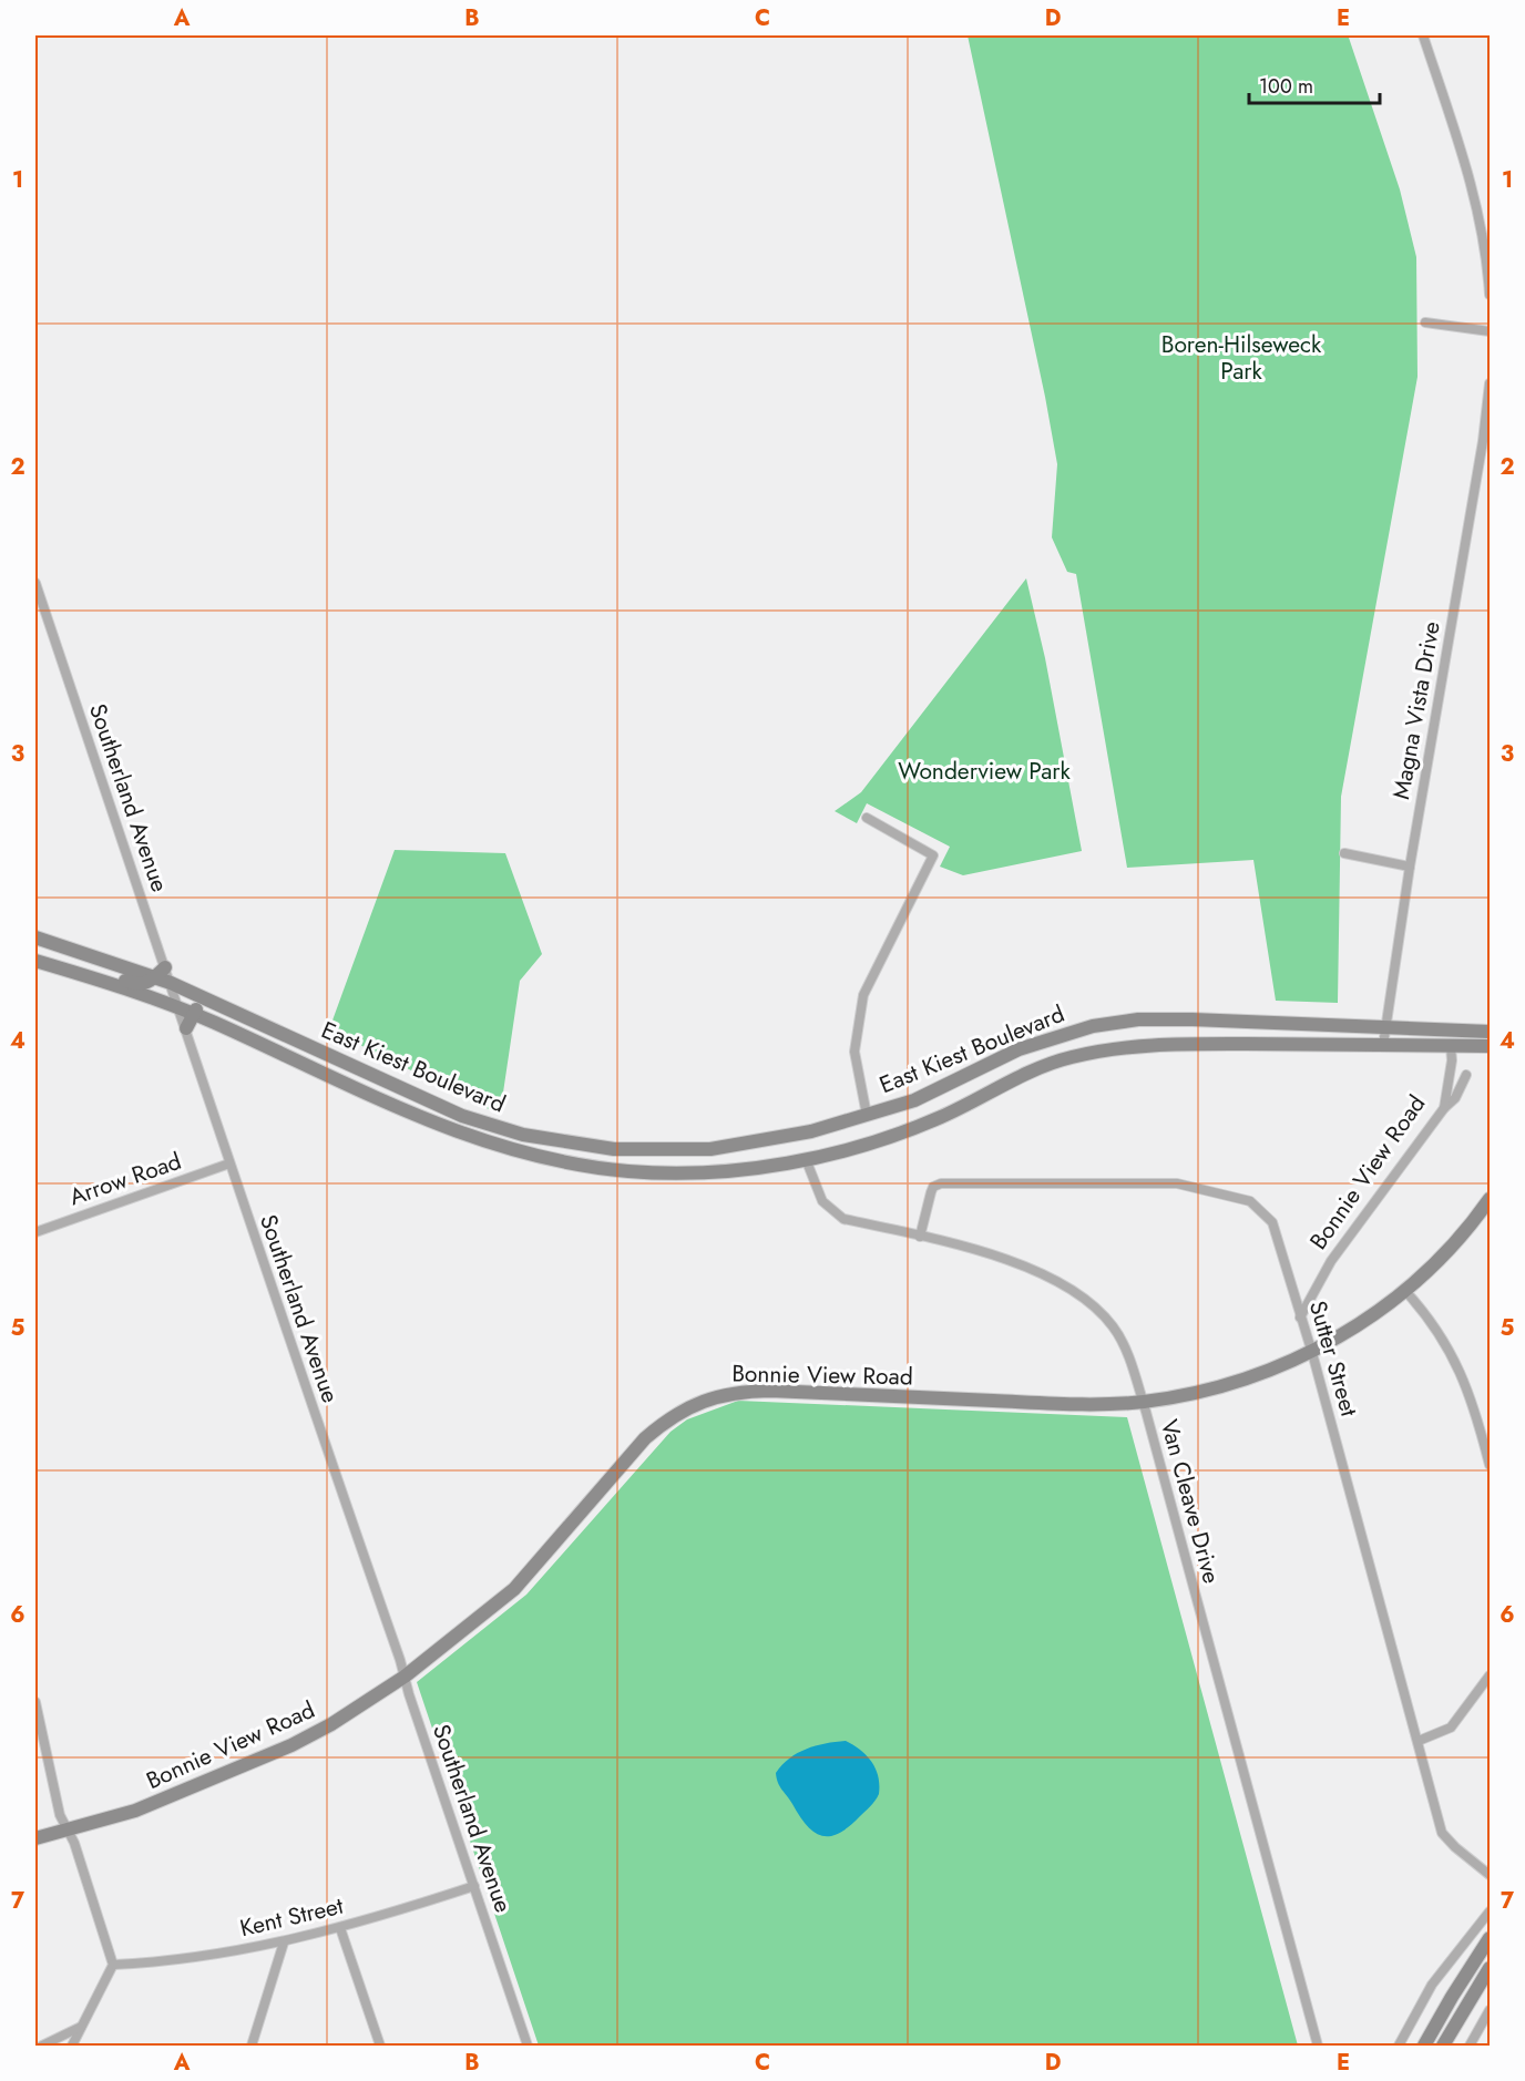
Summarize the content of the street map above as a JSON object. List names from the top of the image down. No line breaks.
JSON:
{"streets":{"main road":["East Kiest Boulevard","Bonnie View Road"],"street":["Magna Vista Drive","Southerland Avenue","Arrow Road","Sutter Street","Van Cleave Drive","Kent Street"]},"crossings":[["Magna Vista Drive","East Kiest Boulevard"],["Southerland Avenue","East Kiest Boulevard"],["Southerland Avenue","Bonnie View Road"],["Southerland Avenue","Arrow Road"],["Southerland Avenue","Kent Street"],["East Kiest Boulevard","Bonnie View Road"],["East Kiest Boulevard","Van Cleave Drive"],["Bonnie View Road","Sutter Street"],["Bonnie View Road","Van Cleave Drive"],["Sutter Street","Van Cleave Drive"]],"parks":["Boren-Hilseweck Park","Wonderview Park"],"scale_bar":"100 m","grid":{"columns":["A","B","C","D","E"],"rows":["1","2","3","4","5","6","7"]}}
